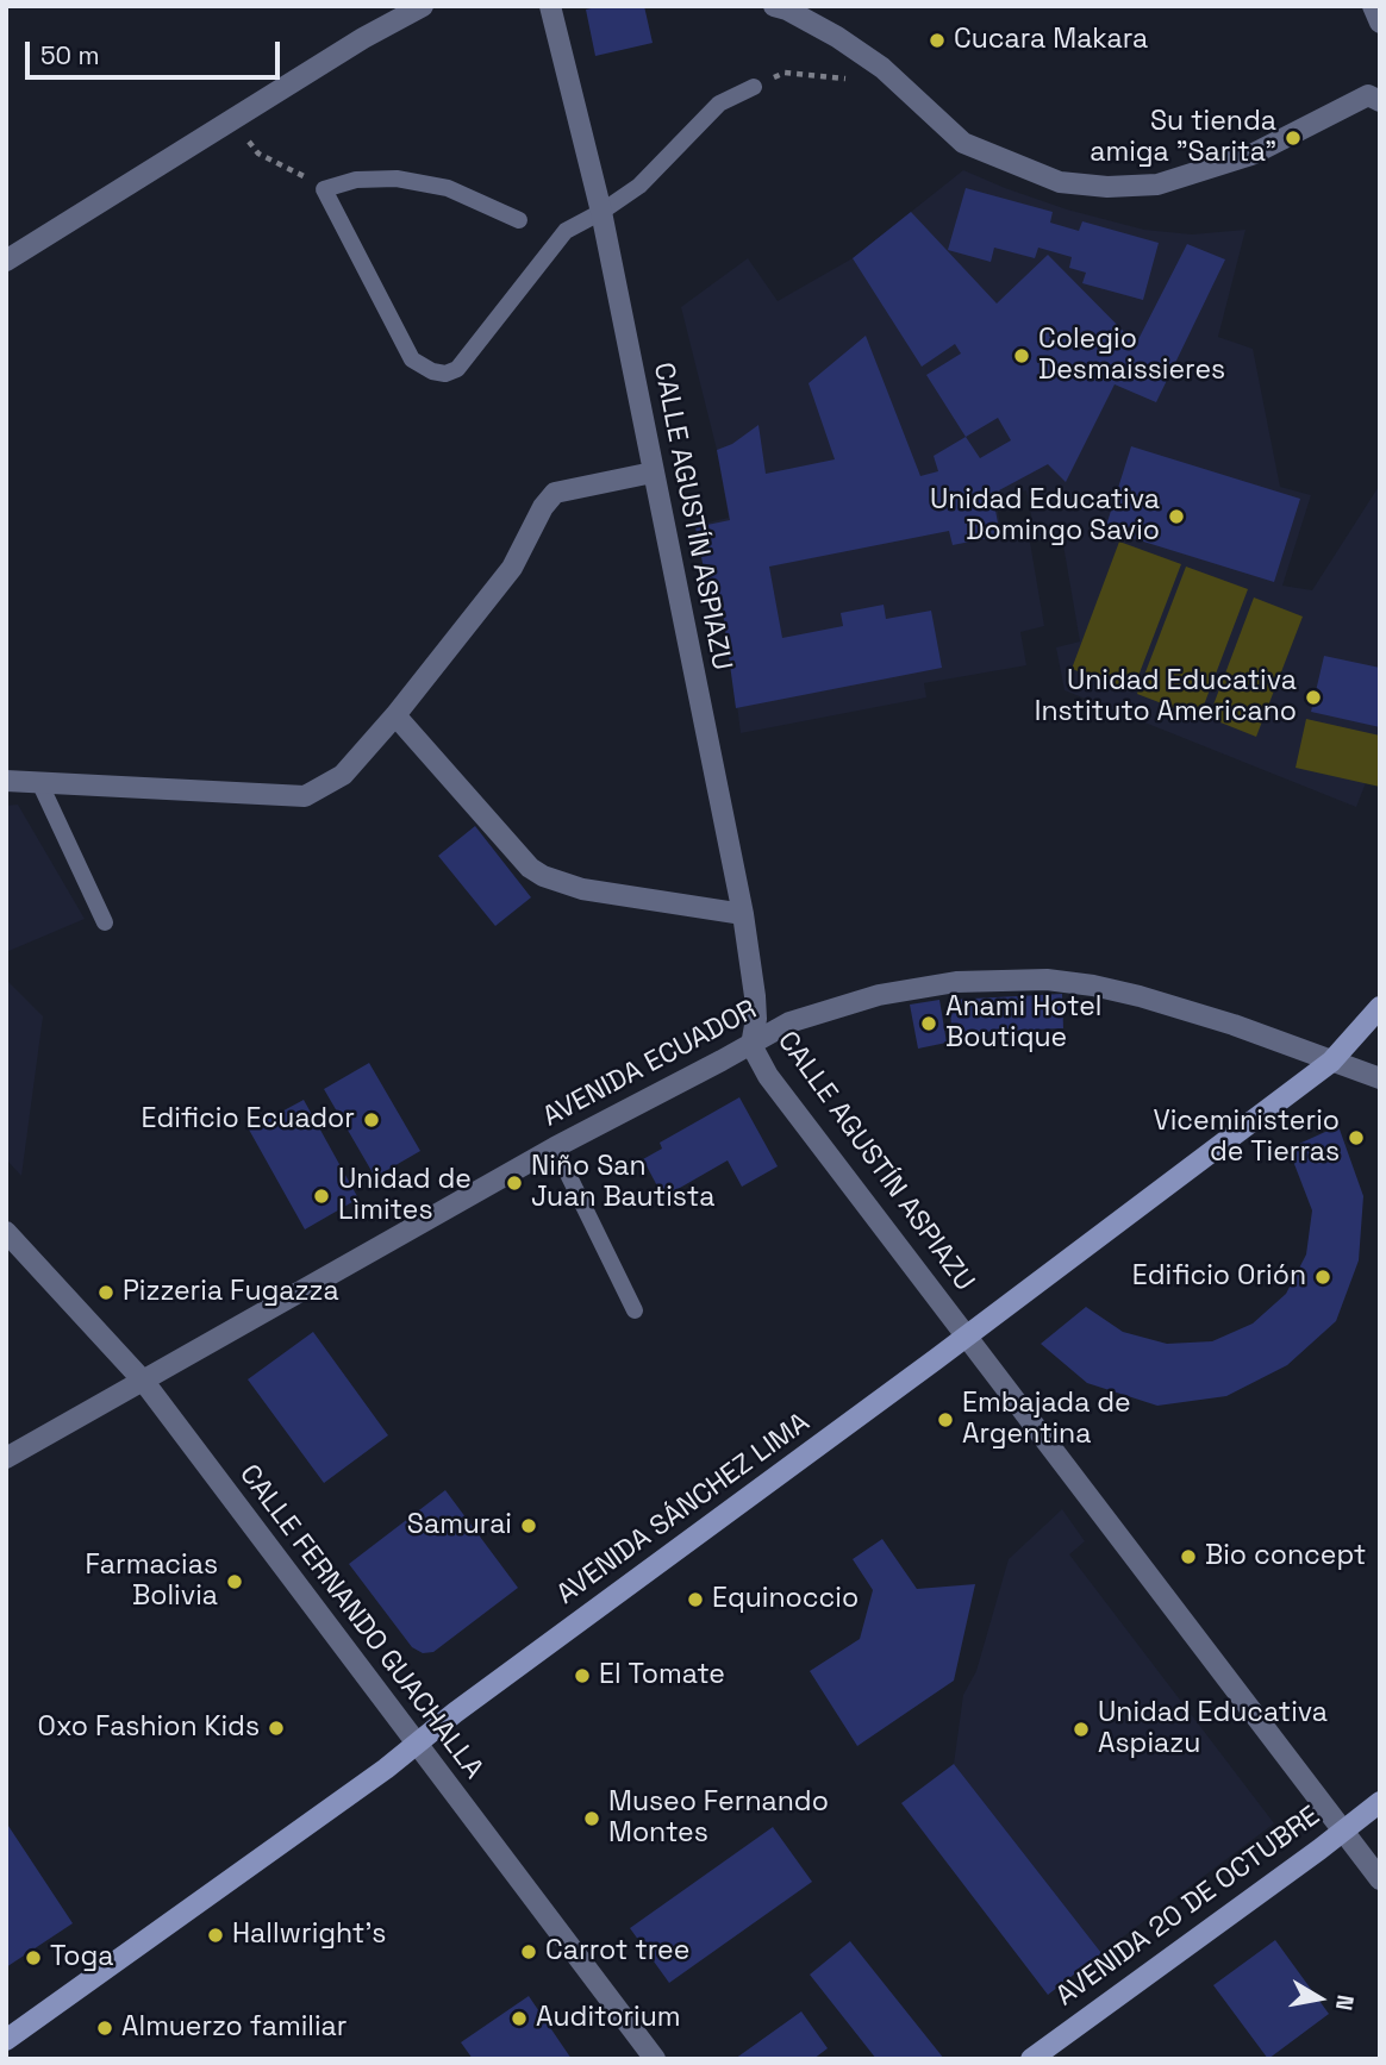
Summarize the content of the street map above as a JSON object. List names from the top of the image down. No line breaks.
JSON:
{"streets":{"main road":["AVENIDA SÁNCHEZ LIMA","AVENIDA 20 DE OCTUBRE"],"street":["CALLE AGUSTÍN ASPIAZU","AVENIDA ECUADOR","CALLE FERNANDO GUACHALLA"]},"crossings":[["CALLE AGUSTÍN ASPIAZU","AVENIDA ECUADOR"],["CALLE AGUSTÍN ASPIAZU","AVENIDA SÁNCHEZ LIMA"],["CALLE AGUSTÍN ASPIAZU","AVENIDA 20 DE OCTUBRE"],["AVENIDA ECUADOR","AVENIDA SÁNCHEZ LIMA"],["AVENIDA ECUADOR","CALLE FERNANDO GUACHALLA"],["AVENIDA SÁNCHEZ LIMA","CALLE FERNANDO GUACHALLA"]],"places":["Cucara Makara","Su tienda amiga \"Sarita\"","Colegio Desmaissieres","Unidad Educativa Domingo Savio","Unidad Educativa Instituto Americano","Anami Hotel Boutique","Edificio Ecuador","Viceministerio de Tierras","Niño San Juan Bautista","Unidad de Lìmites","Edificio Orión","Pizzeria Fugazza","Embajada de Argentina","Samurai","Bio concept","Farmacias Bolivia","Equinoccio","El Tomate","Oxo Fashion Kids","Unidad Educativa Aspiazu","Museo Fernando Montes","Hallwright's","Carrot tree","Toga","Auditorium","Almuerzo familiar"],"scale_bar":"50 m","north":"right"}
